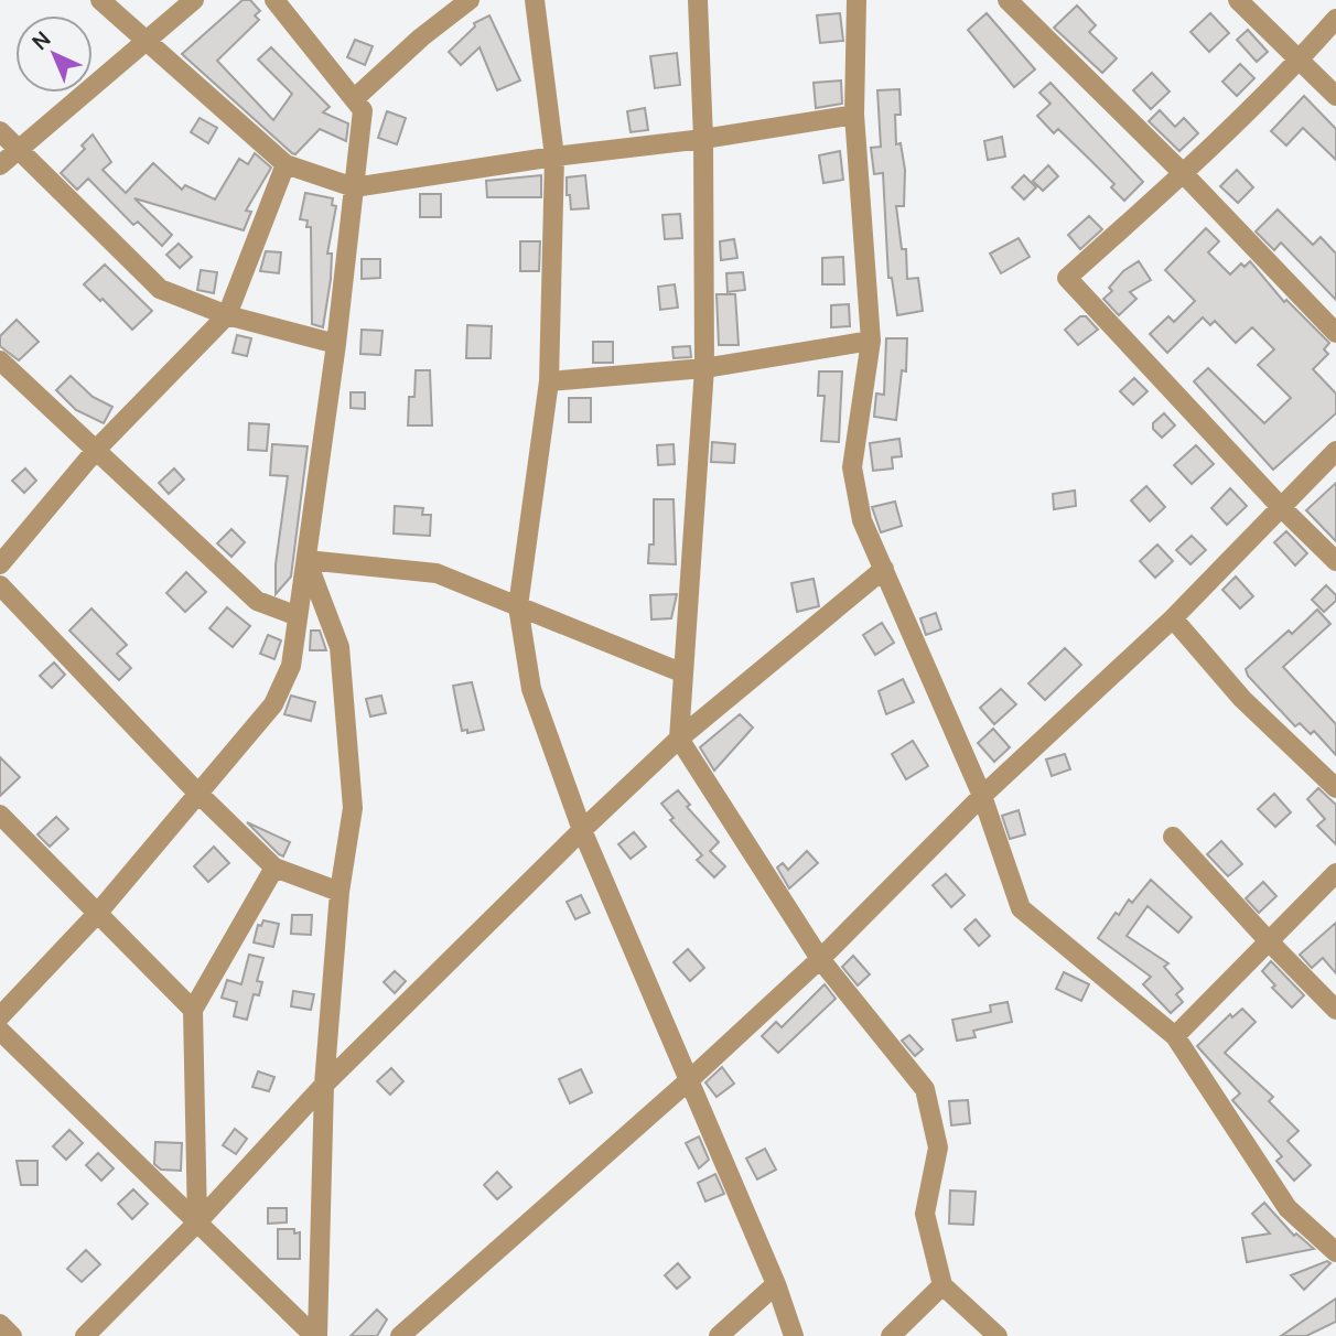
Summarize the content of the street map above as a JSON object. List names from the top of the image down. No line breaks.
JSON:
{"north":"top left"}
